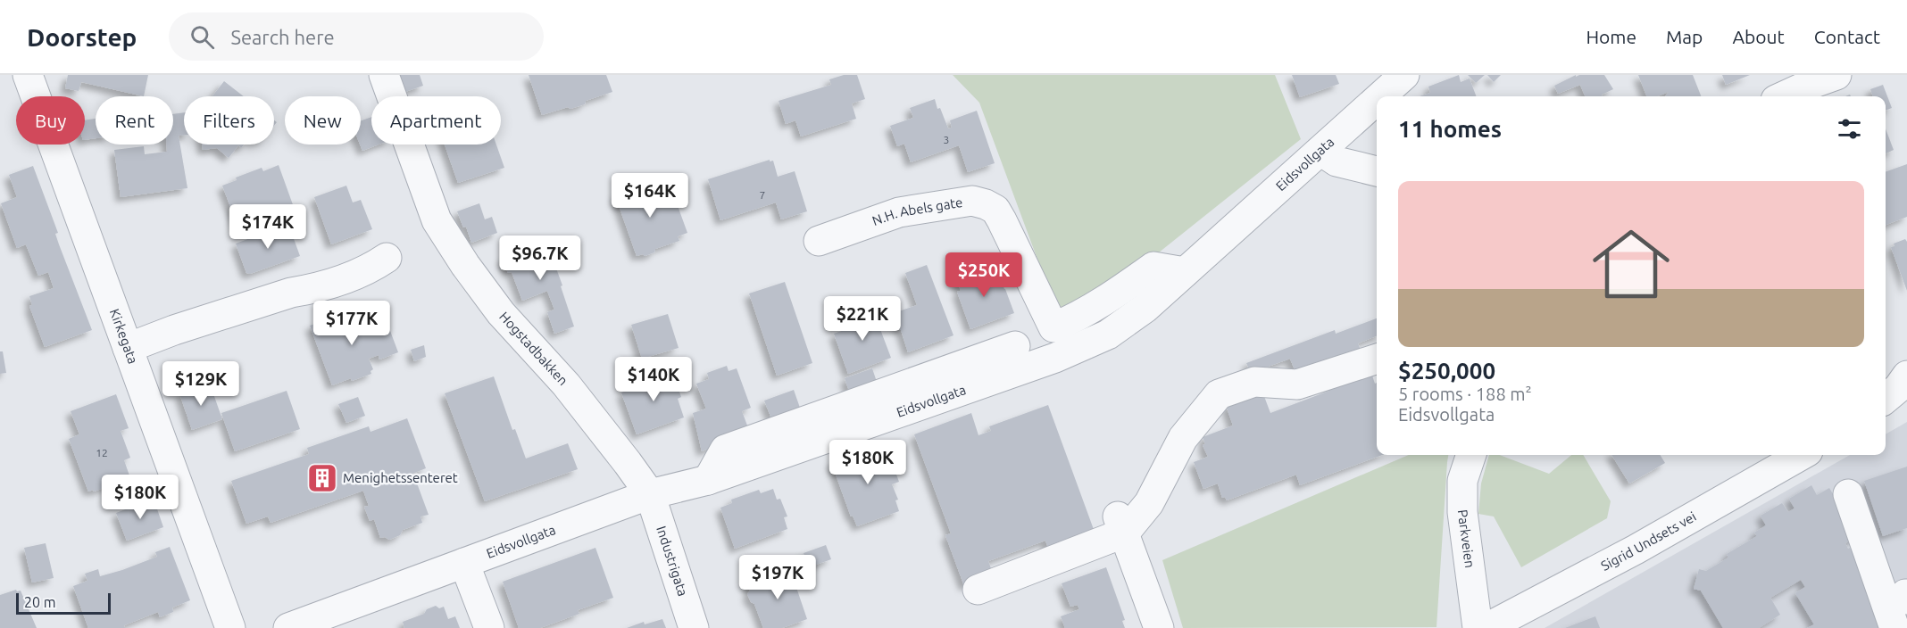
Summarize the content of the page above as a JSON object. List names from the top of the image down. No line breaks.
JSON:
{"streets":{"street":["Eidsvollgata","N.H. Abels gate","Kirkegata","Hogstadbakken","Parkveien","Sigrid Undsets vei","Industrigata"]},"crossings":[["Eidsvollgata","N.H. Abels gate"],["Eidsvollgata","Hogstadbakken"],["Eidsvollgata","Industrigata"],["Hogstadbakken","Industrigata"]],"places":{"building":["Menighetssenteret"]},"house_numbers":["3","7","12"],"scale_bar":"20 m","page":{"header":"Doorstep","search":"Search here","nav":["Home","Map","About","Contact"],"chip":["Buy","Rent","Filters","New","Apartment"],"heading":"11 homes","list":[{"name":"$250,000","note":"5 rooms · 188 m² · Eidsvollgata"}],"price":["$164K","$174K","$96.7K","$250K","$221K","$177K","$140K","$129K","$180K","$180K","$197K"],"scale":"20 m"}}
